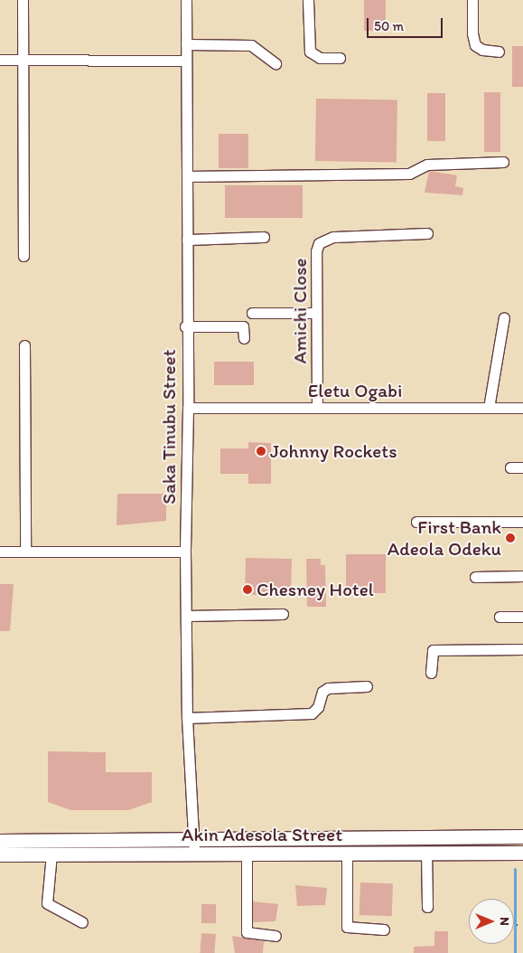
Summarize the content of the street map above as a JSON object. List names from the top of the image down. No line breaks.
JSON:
{"streets":{"main road":["Akin Adesola Street"],"street":["Amichi Close","Eletu Ogabi","Saka Tinubu Street"]},"crossings":[["Amichi Close","Eletu Ogabi"],["Eletu Ogabi","Saka Tinubu Street"],["Saka Tinubu Street","Akin Adesola Street"]],"places":["Johnny Rockets","First Bank Adeola Odeku","Chesney Hotel"],"scale_bar":"50 m","north":"right"}
